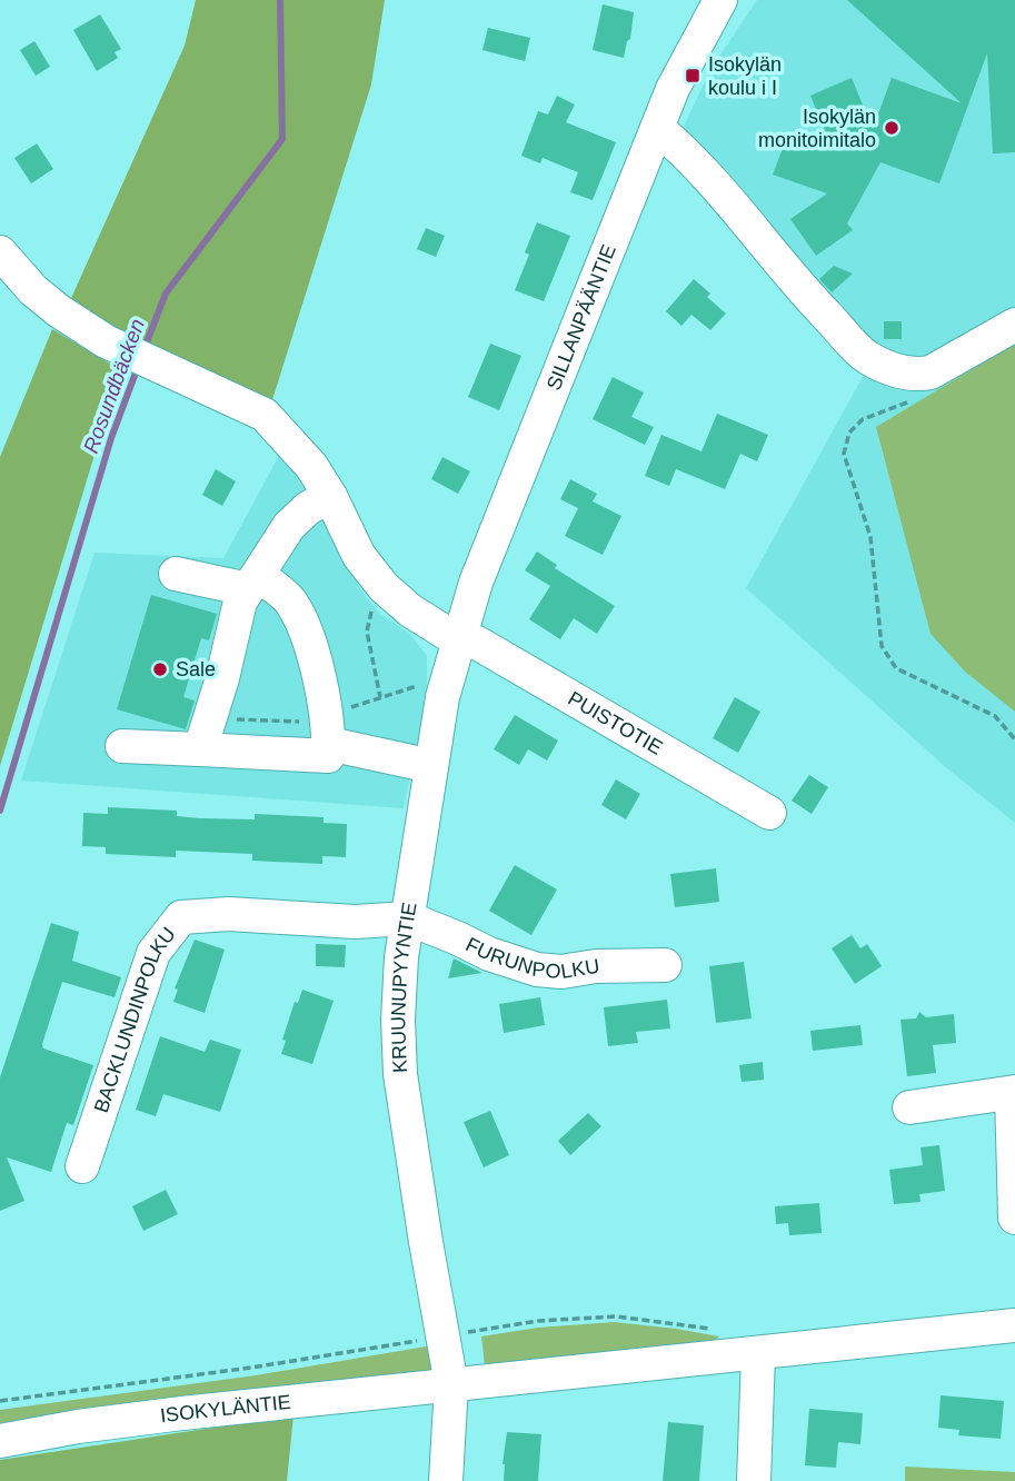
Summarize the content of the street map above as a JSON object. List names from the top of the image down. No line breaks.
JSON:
{"streets":{"street":["SILLANPÄÄNTIE","PUISTOTIE","FURUNPOLKU","KRUUNUPYYNTIE","BACKLUNDINPOLKU","ISOKYLÄNTIE"]},"crossings":[["SILLANPÄÄNTIE","PUISTOTIE"],["SILLANPÄÄNTIE","KRUUNUPYYNTIE"],["PUISTOTIE","KRUUNUPYYNTIE"],["FURUNPOLKU","KRUUNUPYYNTIE"],["FURUNPOLKU","BACKLUNDINPOLKU"],["KRUUNUPYYNTIE","BACKLUNDINPOLKU"],["KRUUNUPYYNTIE","ISOKYLÄNTIE"]],"water":["Rosundbäcken"],"places":{"transit":["Isokylän koulu i I"],"other":["Isokylän monitoimitalo","Sale"]}}
